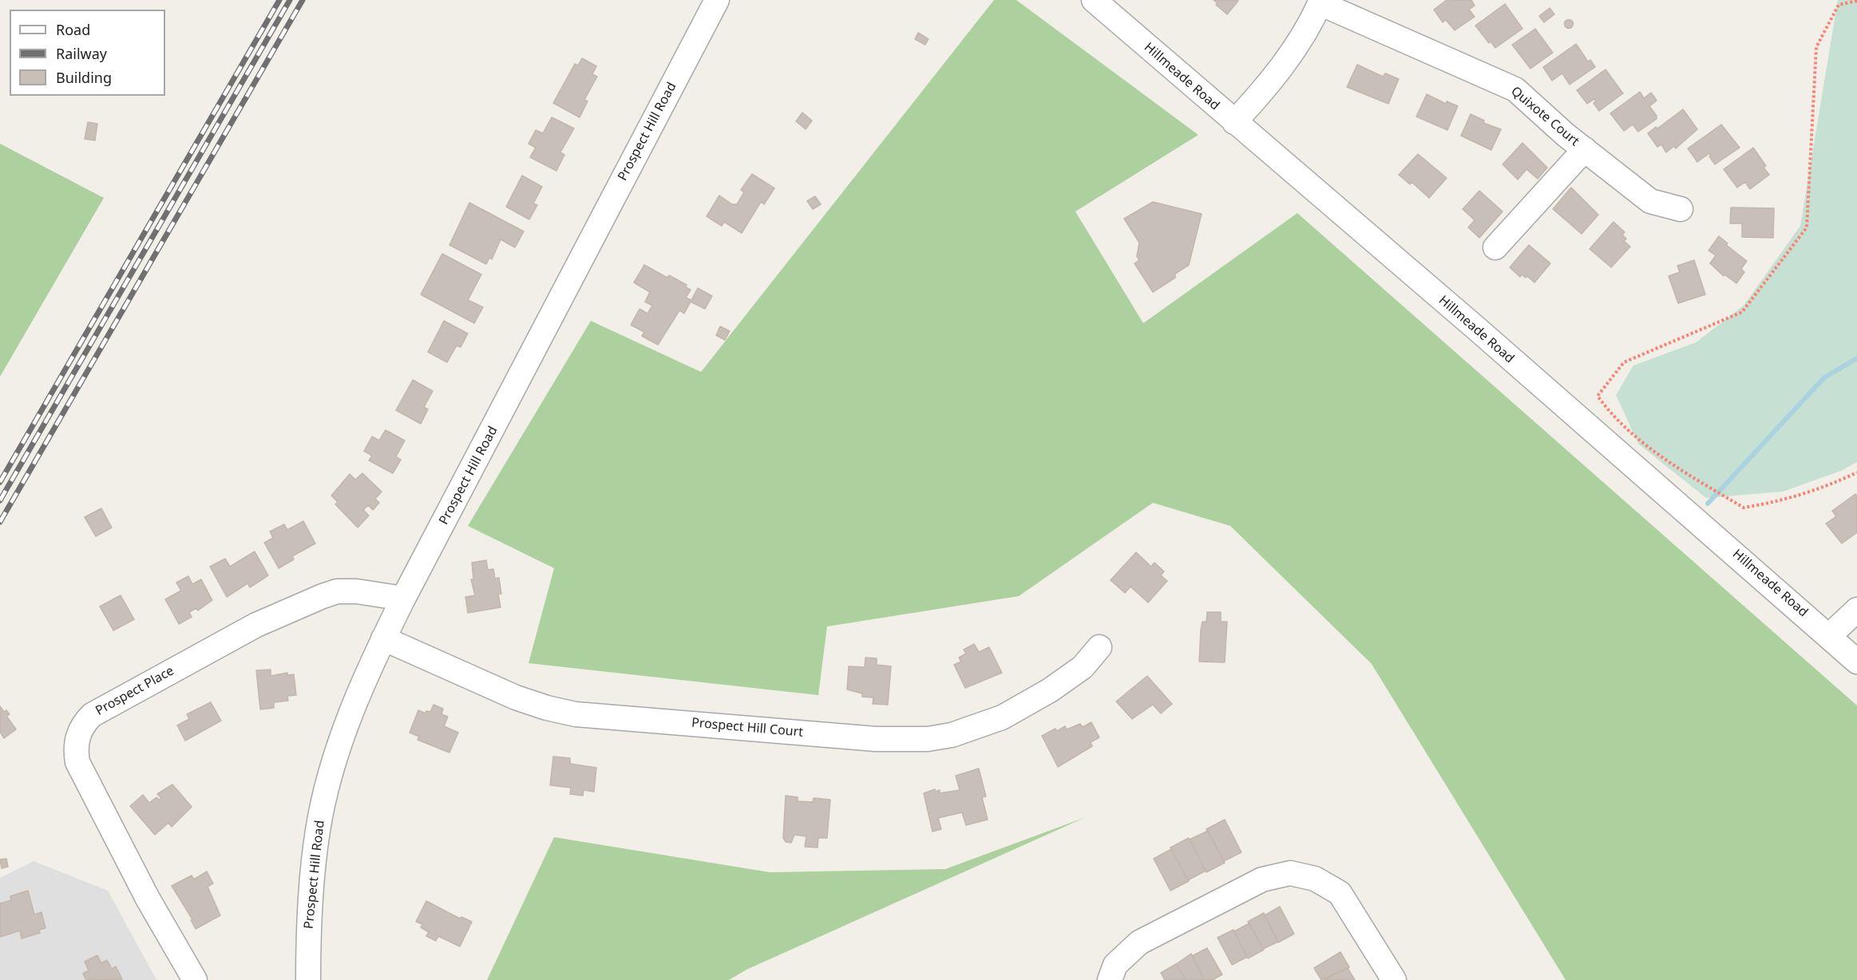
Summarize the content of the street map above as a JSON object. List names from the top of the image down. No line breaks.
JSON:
{"streets":{"street":["Hillmeade Road","Quixote Court","Prospect Hill Road","Prospect Place","Prospect Hill Court"]},"crossings":[["Prospect Hill Road","Prospect Place"],["Prospect Hill Road","Prospect Hill Court"]],"legend":["Road","Railway","Building"]}
